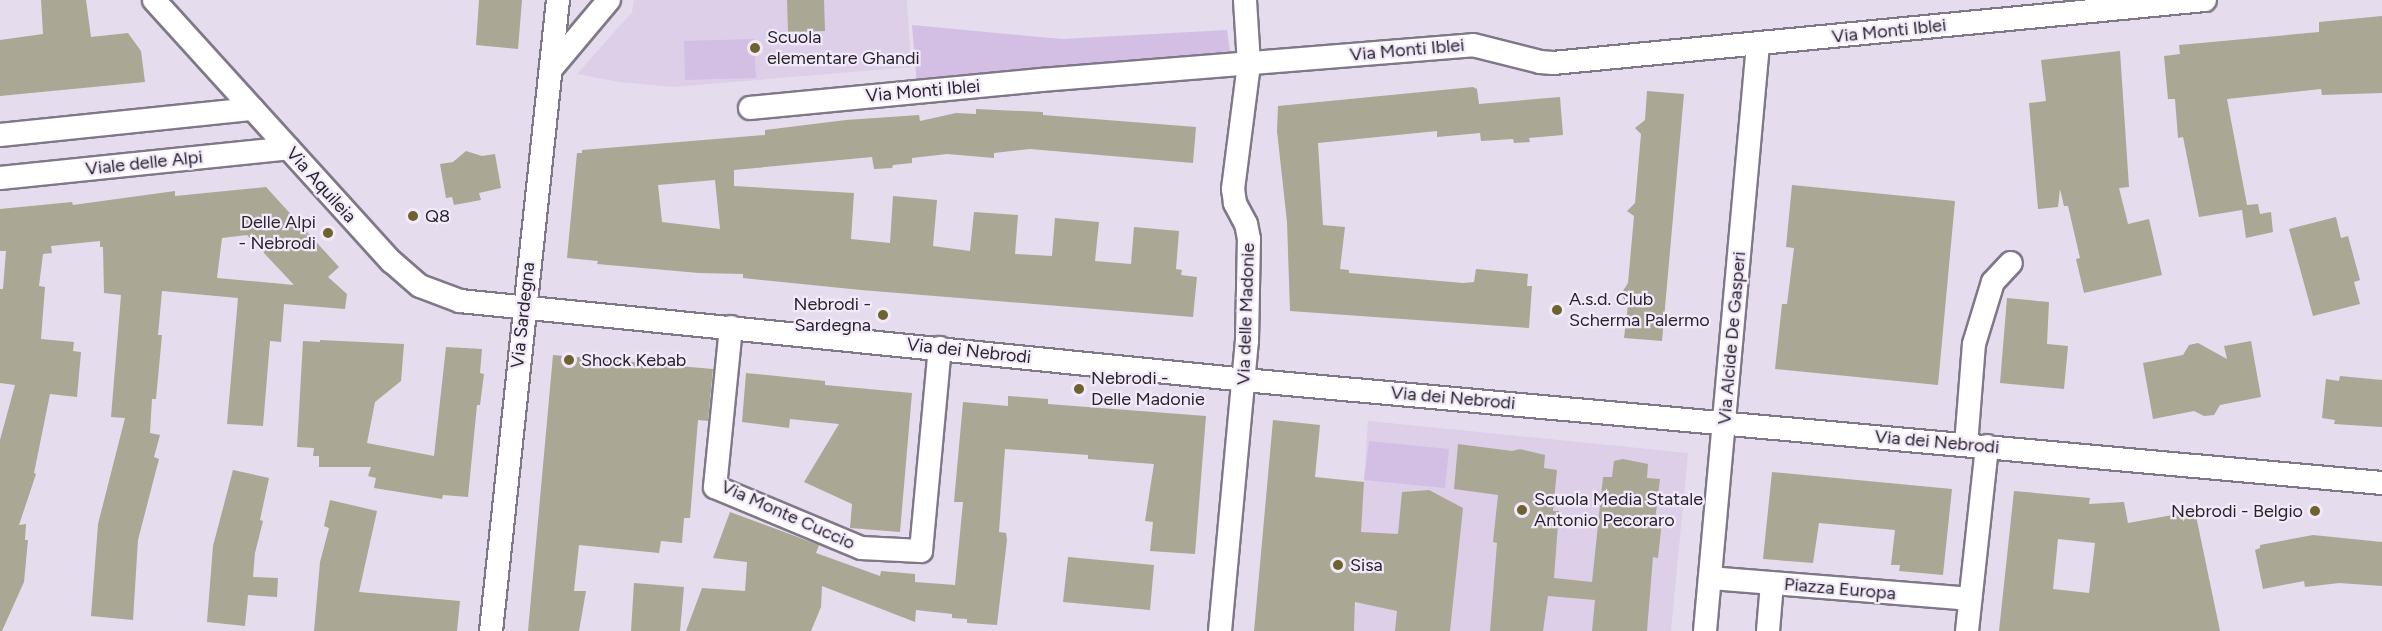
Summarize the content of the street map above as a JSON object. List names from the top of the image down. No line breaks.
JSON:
{"streets":{"street":["Via Monti Iblei","Viale delle Alpi","Via Aquileia","Via delle Madonie","Via Sardegna","Via Alcide De Gasperi","Via dei Nebrodi","Via Monte Cuccio","Piazza Europa"]},"crossings":[["Via Monti Iblei","Via delle Madonie"],["Via Monti Iblei","Via Alcide De Gasperi"],["Viale delle Alpi","Via Aquileia"],["Via Aquileia","Via Sardegna"],["Via Aquileia","Via dei Nebrodi"],["Via delle Madonie","Via dei Nebrodi"],["Via Sardegna","Via dei Nebrodi"],["Via Alcide De Gasperi","Via dei Nebrodi"],["Via Alcide De Gasperi","Piazza Europa"],["Via dei Nebrodi","Via Monte Cuccio"]],"places":["Scuola elementare Ghandi","Q8","Delle Alpi - Nebrodi","A.s.d. Club Scherma Palermo","Nebrodi - Sardegna","Shock Kebab","Nebrodi - Delle Madonie","Scuola Media Statale Antonio Pecoraro","Nebrodi - Belgio","Sisa"]}
